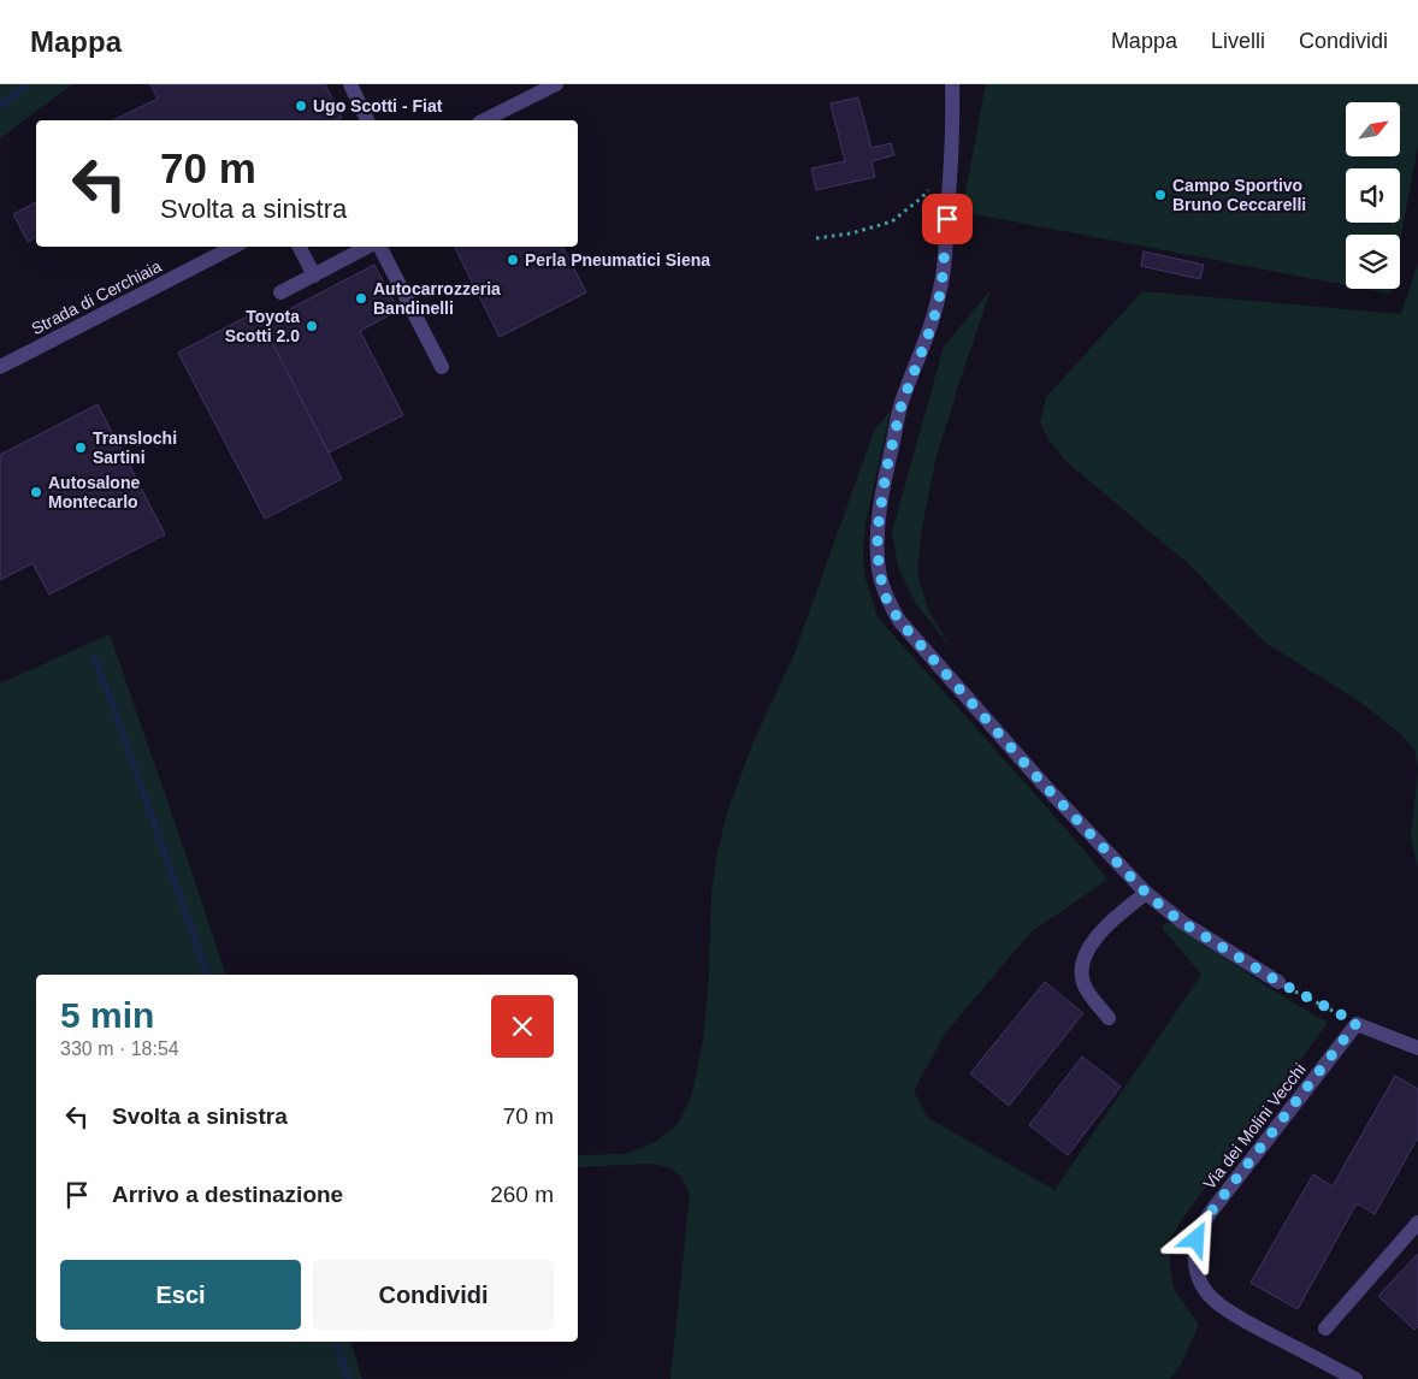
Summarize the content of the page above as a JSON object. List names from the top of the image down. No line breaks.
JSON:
{"streets":{"street":["Strada di Cerchiaia","Via dei Molini Vecchi"]},"places":["Ugo Scotti - Fiat","Campo Sportivo Bruno Ceccarelli","Perla Pneumatici Siena","Autocarrozzeria Bandinelli","Toyota Scotti 2.0","Translochi Sartini","Autosalone Montecarlo"],"north":"top right","page":{"header":"Mappa","nav":["Mappa","Livelli","Condividi"],"turn":["70 m","Svolta a sinistra"],"heading":["5 min","330 m · 18:54"],"list":[{"name":"Svolta a sinistra","value":"70 m"},{"name":"Arrivo a destinazione","value":"260 m"}],"buttons":["Esci","Condividi"]}}
